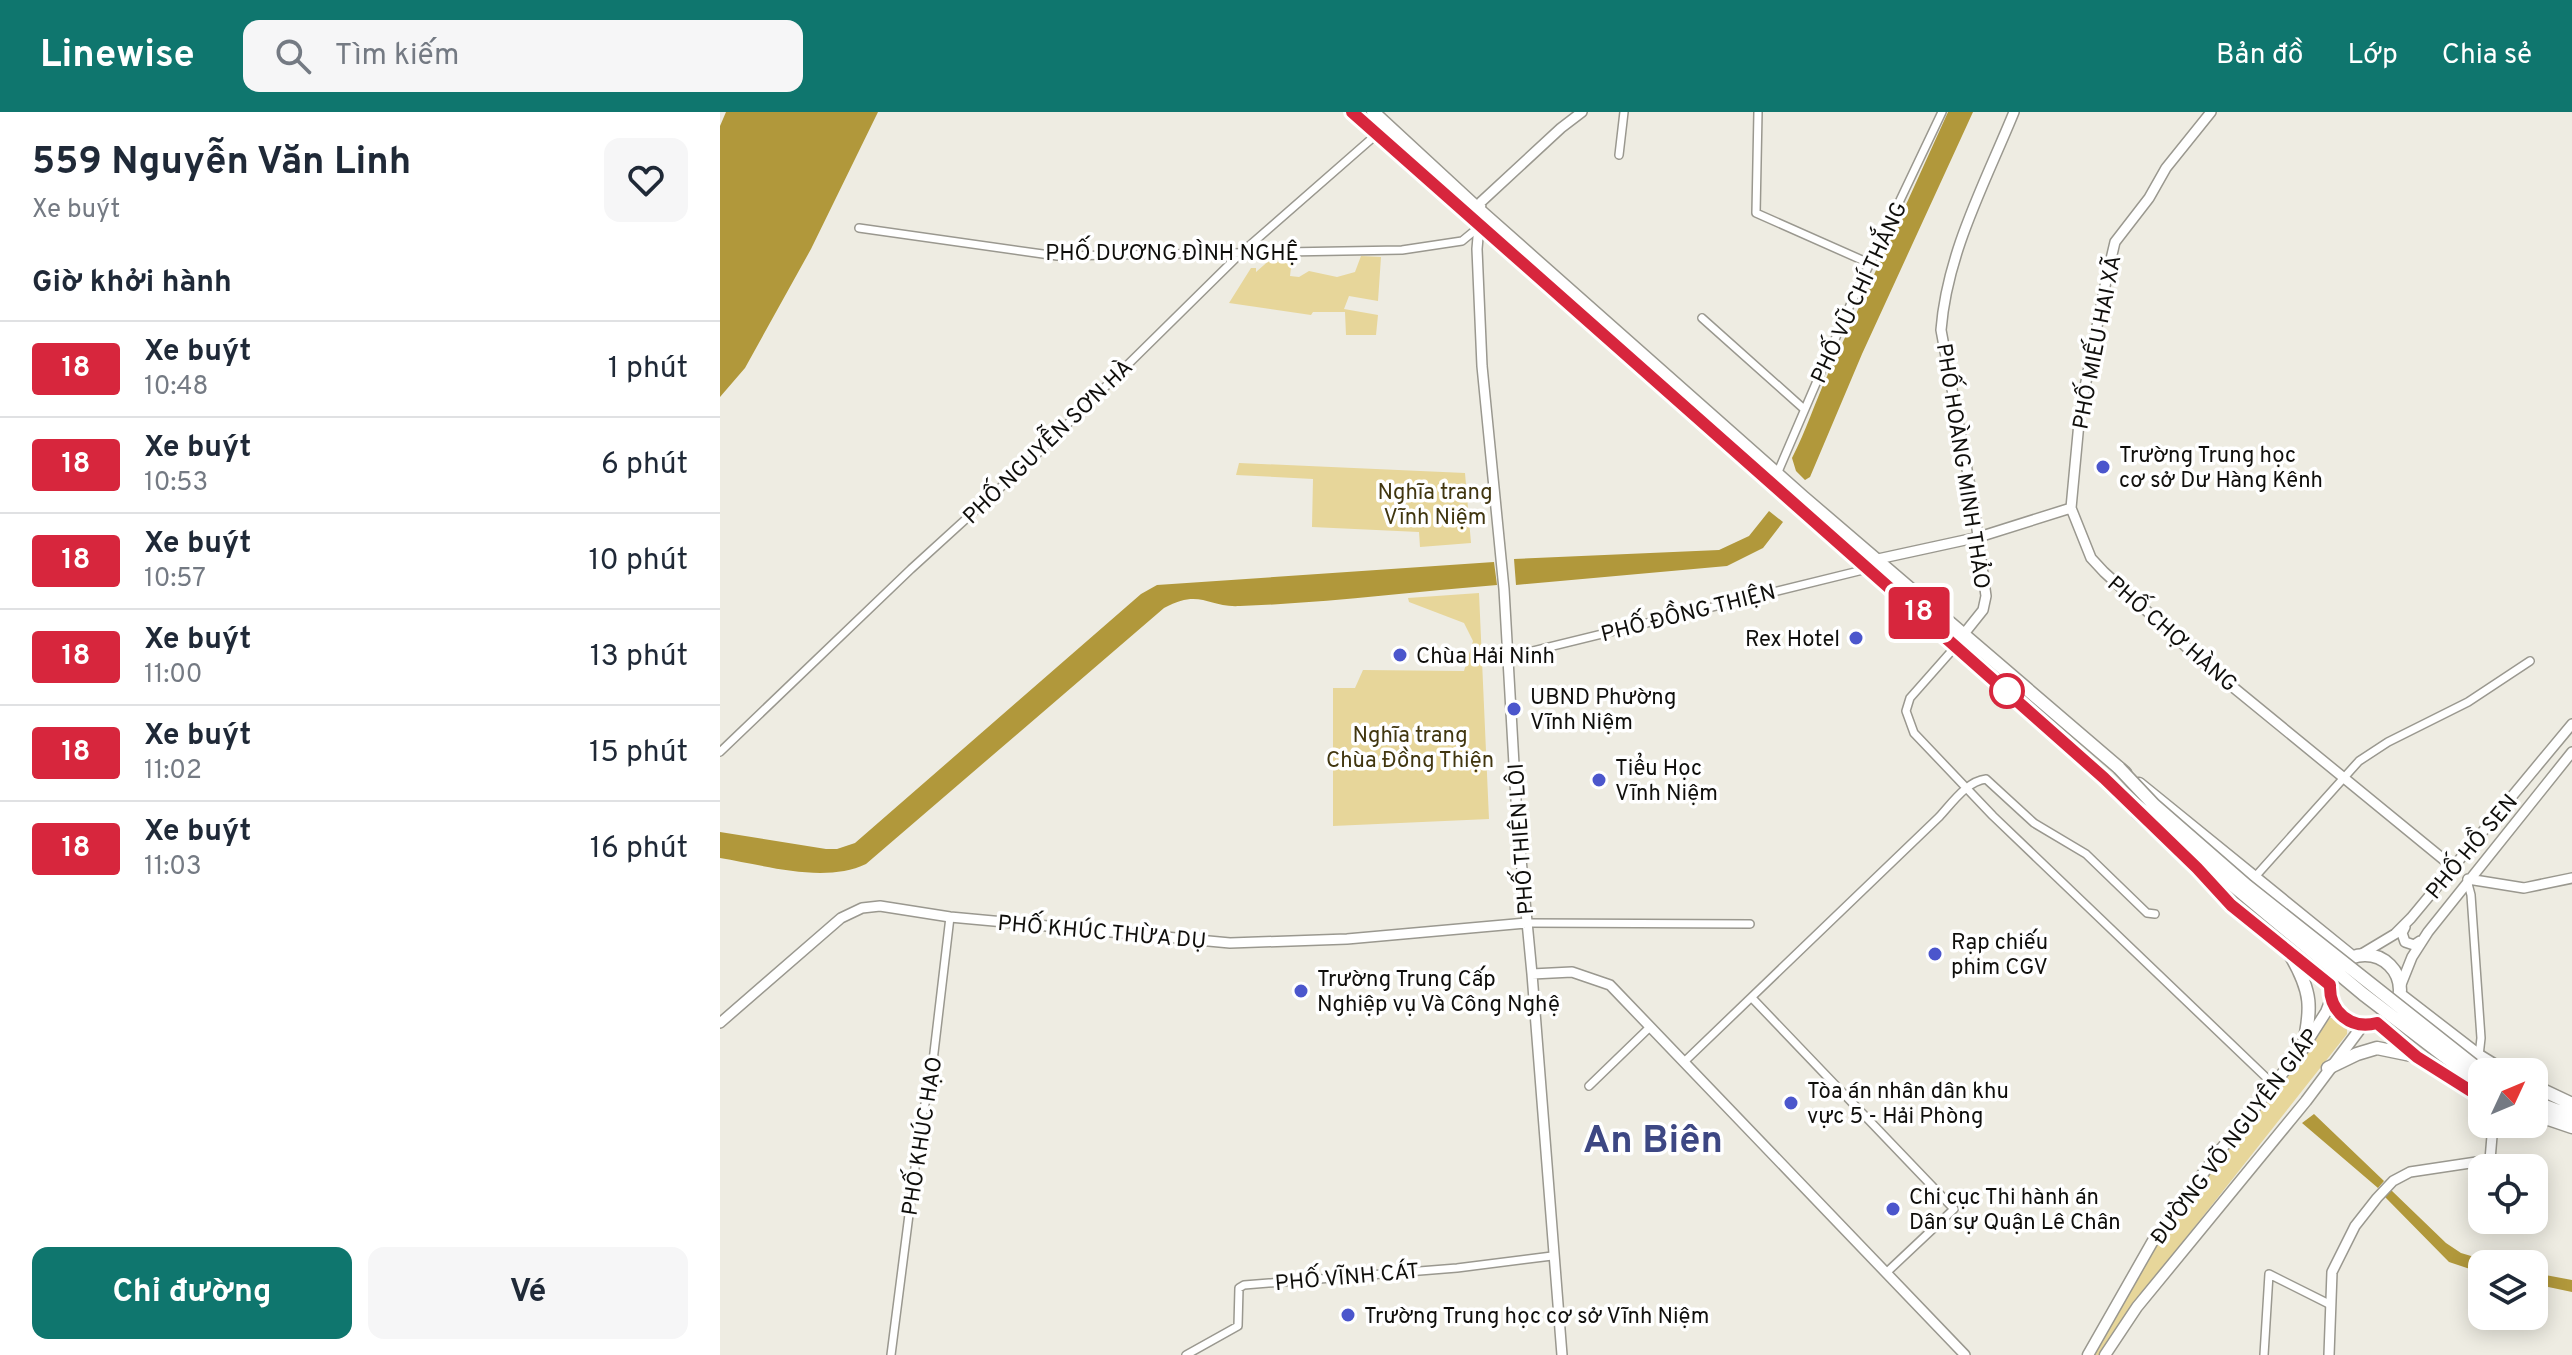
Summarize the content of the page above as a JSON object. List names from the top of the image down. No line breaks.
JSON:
{"streets":{"main road":["ĐƯỜNG VÕ NGUYÊN GIÁP"],"street":["PHỐ DƯƠNG ĐÌNH NGHỆ","PHỐ VŨ CHÍ THẮNG","PHỐ MIẾU HAI XÃ","PHỐ NGUYỄN SƠN HÀ","PHỐ HOÀNG MINH THẢO","PHỐ ĐỒNG THIỆN","PHỐ CHỢ HÀNG","PHỐ THIÊN LÔI","PHỐ HỒ SEN","PHỐ KHÚC THỪA DỤ","PHỐ KHÚC HẠO","PHỐ VĨNH CÁT"]},"crossings":[["PHỐ DƯƠNG ĐÌNH NGHỆ","PHỐ NGUYỄN SƠN HÀ"],["PHỐ DƯƠNG ĐÌNH NGHỆ","PHỐ THIÊN LÔI"],["PHỐ MIẾU HAI XÃ","PHỐ CHỢ HÀNG"],["PHỐ ĐỒNG THIỆN","PHỐ THIÊN LÔI"],["PHỐ CHỢ HÀNG","PHỐ HỒ SEN"],["PHỐ THIÊN LÔI","PHỐ KHÚC THỪA DỤ"],["PHỐ THIÊN LÔI","PHỐ VĨNH CÁT"],["PHỐ HỒ SEN","ĐƯỜNG VÕ NGUYÊN GIÁP"],["PHỐ KHÚC THỪA DỤ","PHỐ KHÚC HẠO"]],"districts":["An Biên"],"parks":["Nghĩa trang Vĩnh Niệm","Nghĩa trang Chùa Đồng Thiện"],"places":["Trường Trung học cơ sở Dư Hàng Kênh","Rex Hotel","Chùa Hải Ninh","UBND Phường Vĩnh Niệm","Tiểu Học Vĩnh Niệm","Rạp chiếu phim CGV","Trường Trung Cấp Nghiệp vụ Và Công Nghệ","Tòa án nhân dân khu vực 5 - Hải Phòng","Chi cục Thi hành án Dân sự Quận Lê Chân","Trường Trung học cơ sở Vĩnh Niệm"],"lines":["bus line 18"],"north":"top right","page":{"header":"Linewise","search":"Tìm kiếm","nav":["Bản đồ","Lớp","Chia sẻ"],"heading":[["559 Nguyễn Văn Linh","Xe buýt"],"Giờ khởi hành"],"on_map":"18","list":[{"mark":"18","name":"Xe buýt","note":"10:48","value":"1 phút"},{"mark":"18","name":"Xe buýt","note":"10:53","value":"6 phút"},{"mark":"18","name":"Xe buýt","note":"10:57","value":"10 phút"},{"mark":"18","name":"Xe buýt","note":"11:00","value":"13 phút"},{"mark":"18","name":"Xe buýt","note":"11:02","value":"15 phút"},{"mark":"18","name":"Xe buýt","note":"11:03","value":"16 phút"}],"buttons":["Chỉ đường","Vé"]}}
